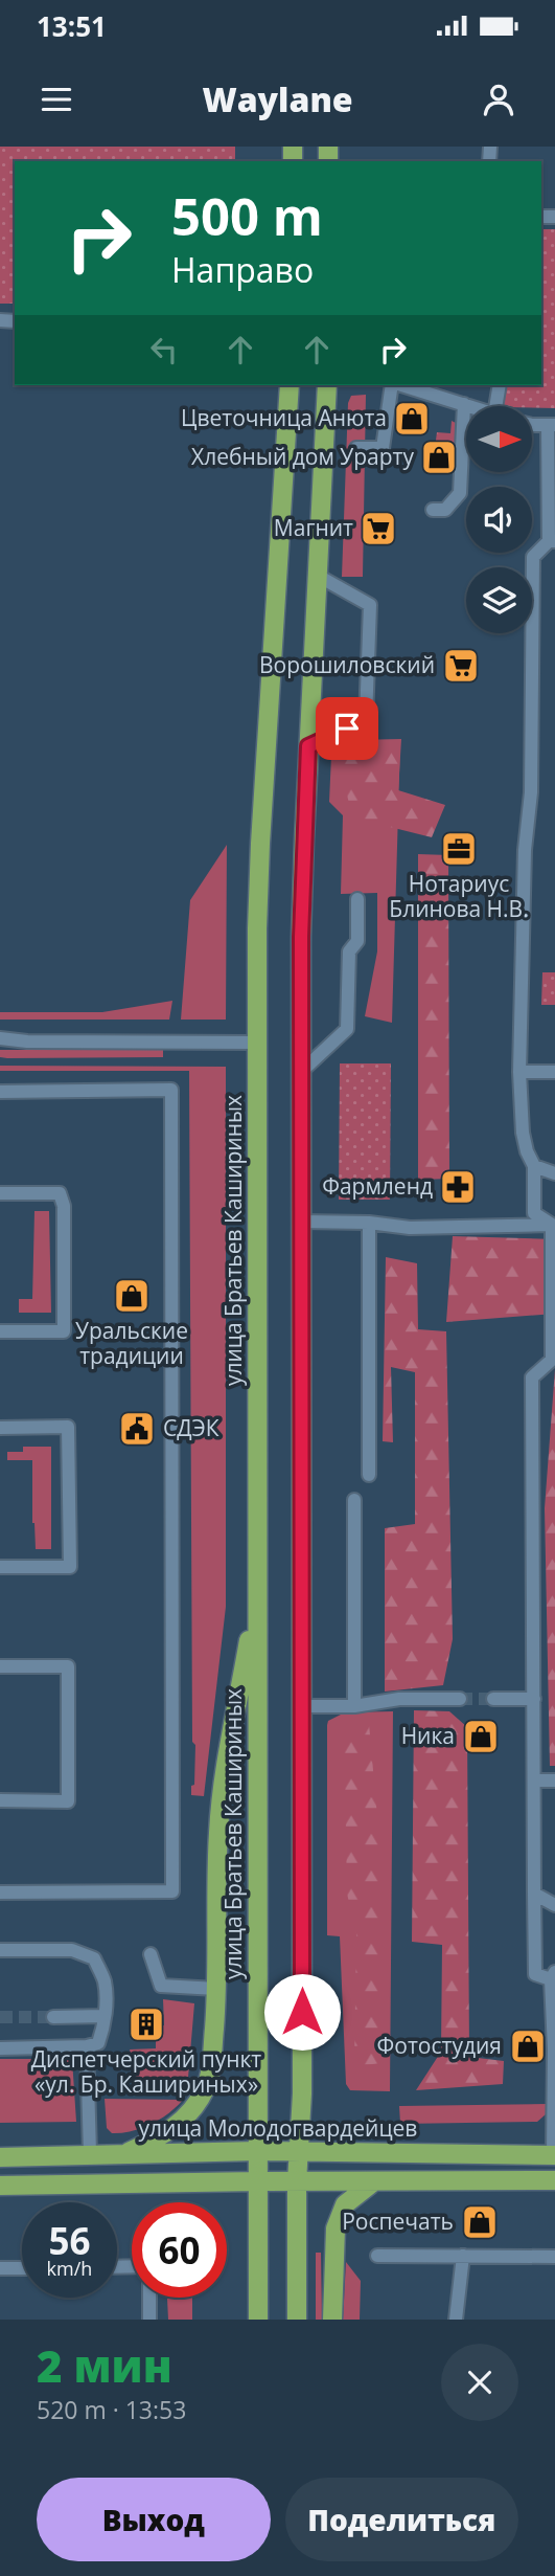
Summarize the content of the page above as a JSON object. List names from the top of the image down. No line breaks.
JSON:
{"streets":{"main road":["улица Братьев Кашириных","улица Молодогвардейцев"]},"crossings":[["улица Братьев Кашириных","улица Молодогвардейцев"]],"places":{"shop":["Цветочница Анюта","Хлебный дом Урарту","Уральские традиции","Ника","Фотостудия","Роспечать"],"supermarket":["Магнит","Ворошиловский"],"office":["Нотариус Блинова Н.В."],"pharmacy":["Фармленд"],"public building":["СДЭК"],"building":["Диспетчерский пункт «ул. Бр. Кашириных»"]},"north":"right","page":{"status":"13:51","header":"Waylane","turn":["500 m","Направо"],"speed":"56 km/h","limit":"60","heading":["2 мин","520 m · 13:53"],"buttons":["Выход","Поделиться"]}}
